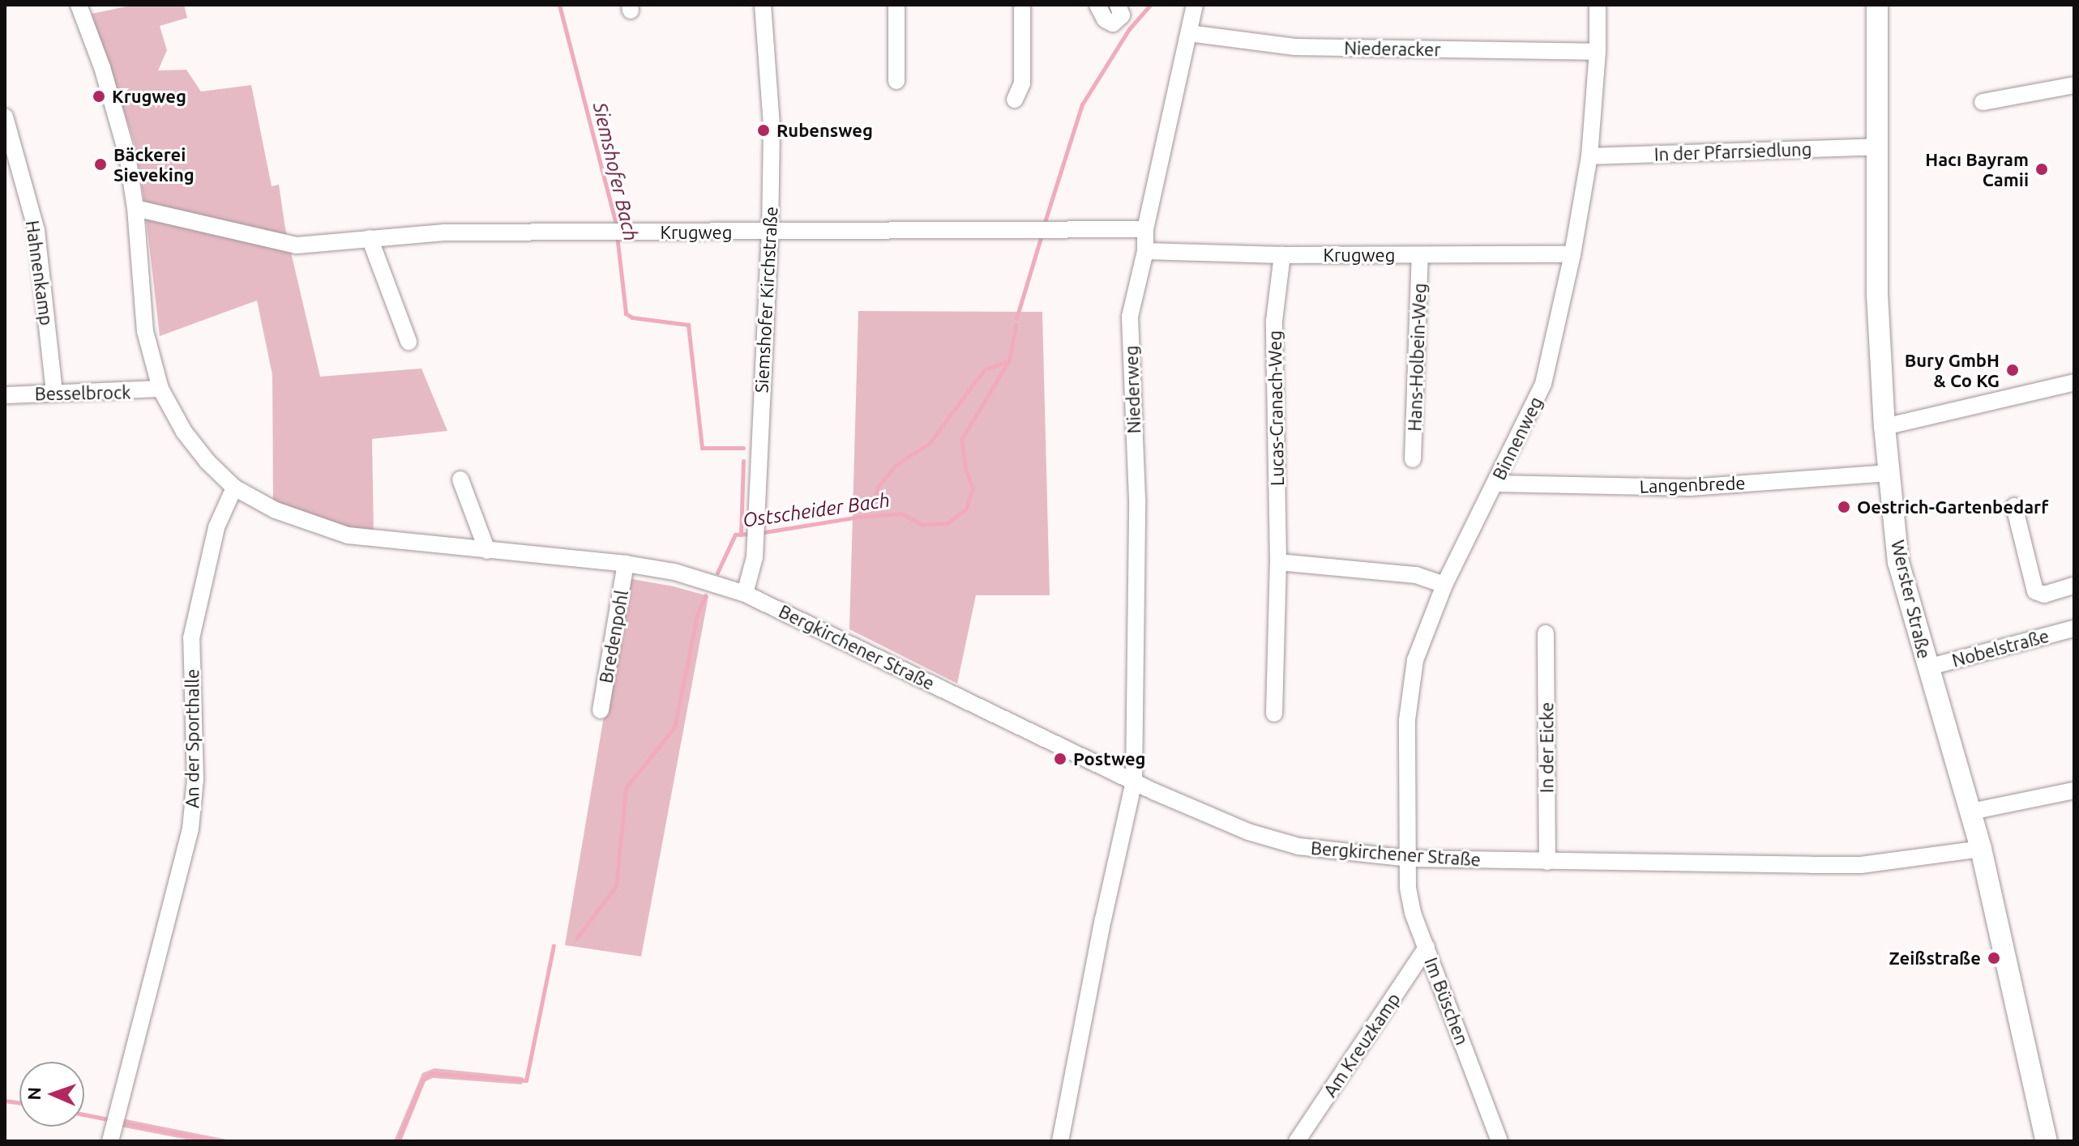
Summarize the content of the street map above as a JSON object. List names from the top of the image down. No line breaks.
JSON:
{"streets":{"main road":["Werster Straße"],"street":["Niederacker","In der Pfarrsiedlung","Krugweg","Hahnenkamp","Siemshofer Kirchstraße","Hans-Holbein-Weg","Niederweg","Besselbrock","Lucas-Cranach-Weg","Binnenweg","Langenbrede","Bredenpohl","Bergkirchener Straße","Nobelstraße","An der Sporthalle","In der Eicke","Im Büschen","Am Kreuzkamp"]},"crossings":[["Niederacker","Niederweg"],["Niederacker","Binnenweg"],["In der Pfarrsiedlung","Binnenweg"],["In der Pfarrsiedlung","Werster Straße"],["Krugweg","Siemshofer Kirchstraße"],["Krugweg","Hans-Holbein-Weg"],["Krugweg","Niederweg"],["Krugweg","Lucas-Cranach-Weg"],["Krugweg","Binnenweg"],["Krugweg","Bergkirchener Straße"],["Hahnenkamp","Besselbrock"],["Siemshofer Kirchstraße","Bergkirchener Straße"],["Niederweg","Bergkirchener Straße"],["Besselbrock","Bergkirchener Straße"],["Binnenweg","Langenbrede"],["Binnenweg","Bergkirchener Straße"],["Binnenweg","Im Büschen"],["Langenbrede","Werster Straße"],["Werster Straße","Bergkirchener Straße"],["Werster Straße","Nobelstraße"],["Bredenpohl","Bergkirchener Straße"],["Bergkirchener Straße","An der Sporthalle"],["Bergkirchener Straße","In der Eicke"],["Bergkirchener Straße","Im Büschen"],["Im Büschen","Am Kreuzkamp"]],"water":["Siemshofer Bach","Ostscheider Bach"],"places":["Krugweg","Rubensweg","Bäckerei Sieveking","Hacı Bayram Camii","Bury GmbH & Co KG","Oestrich-Gartenbedarf","Postweg","Zeißstraße"],"north":"left"}
